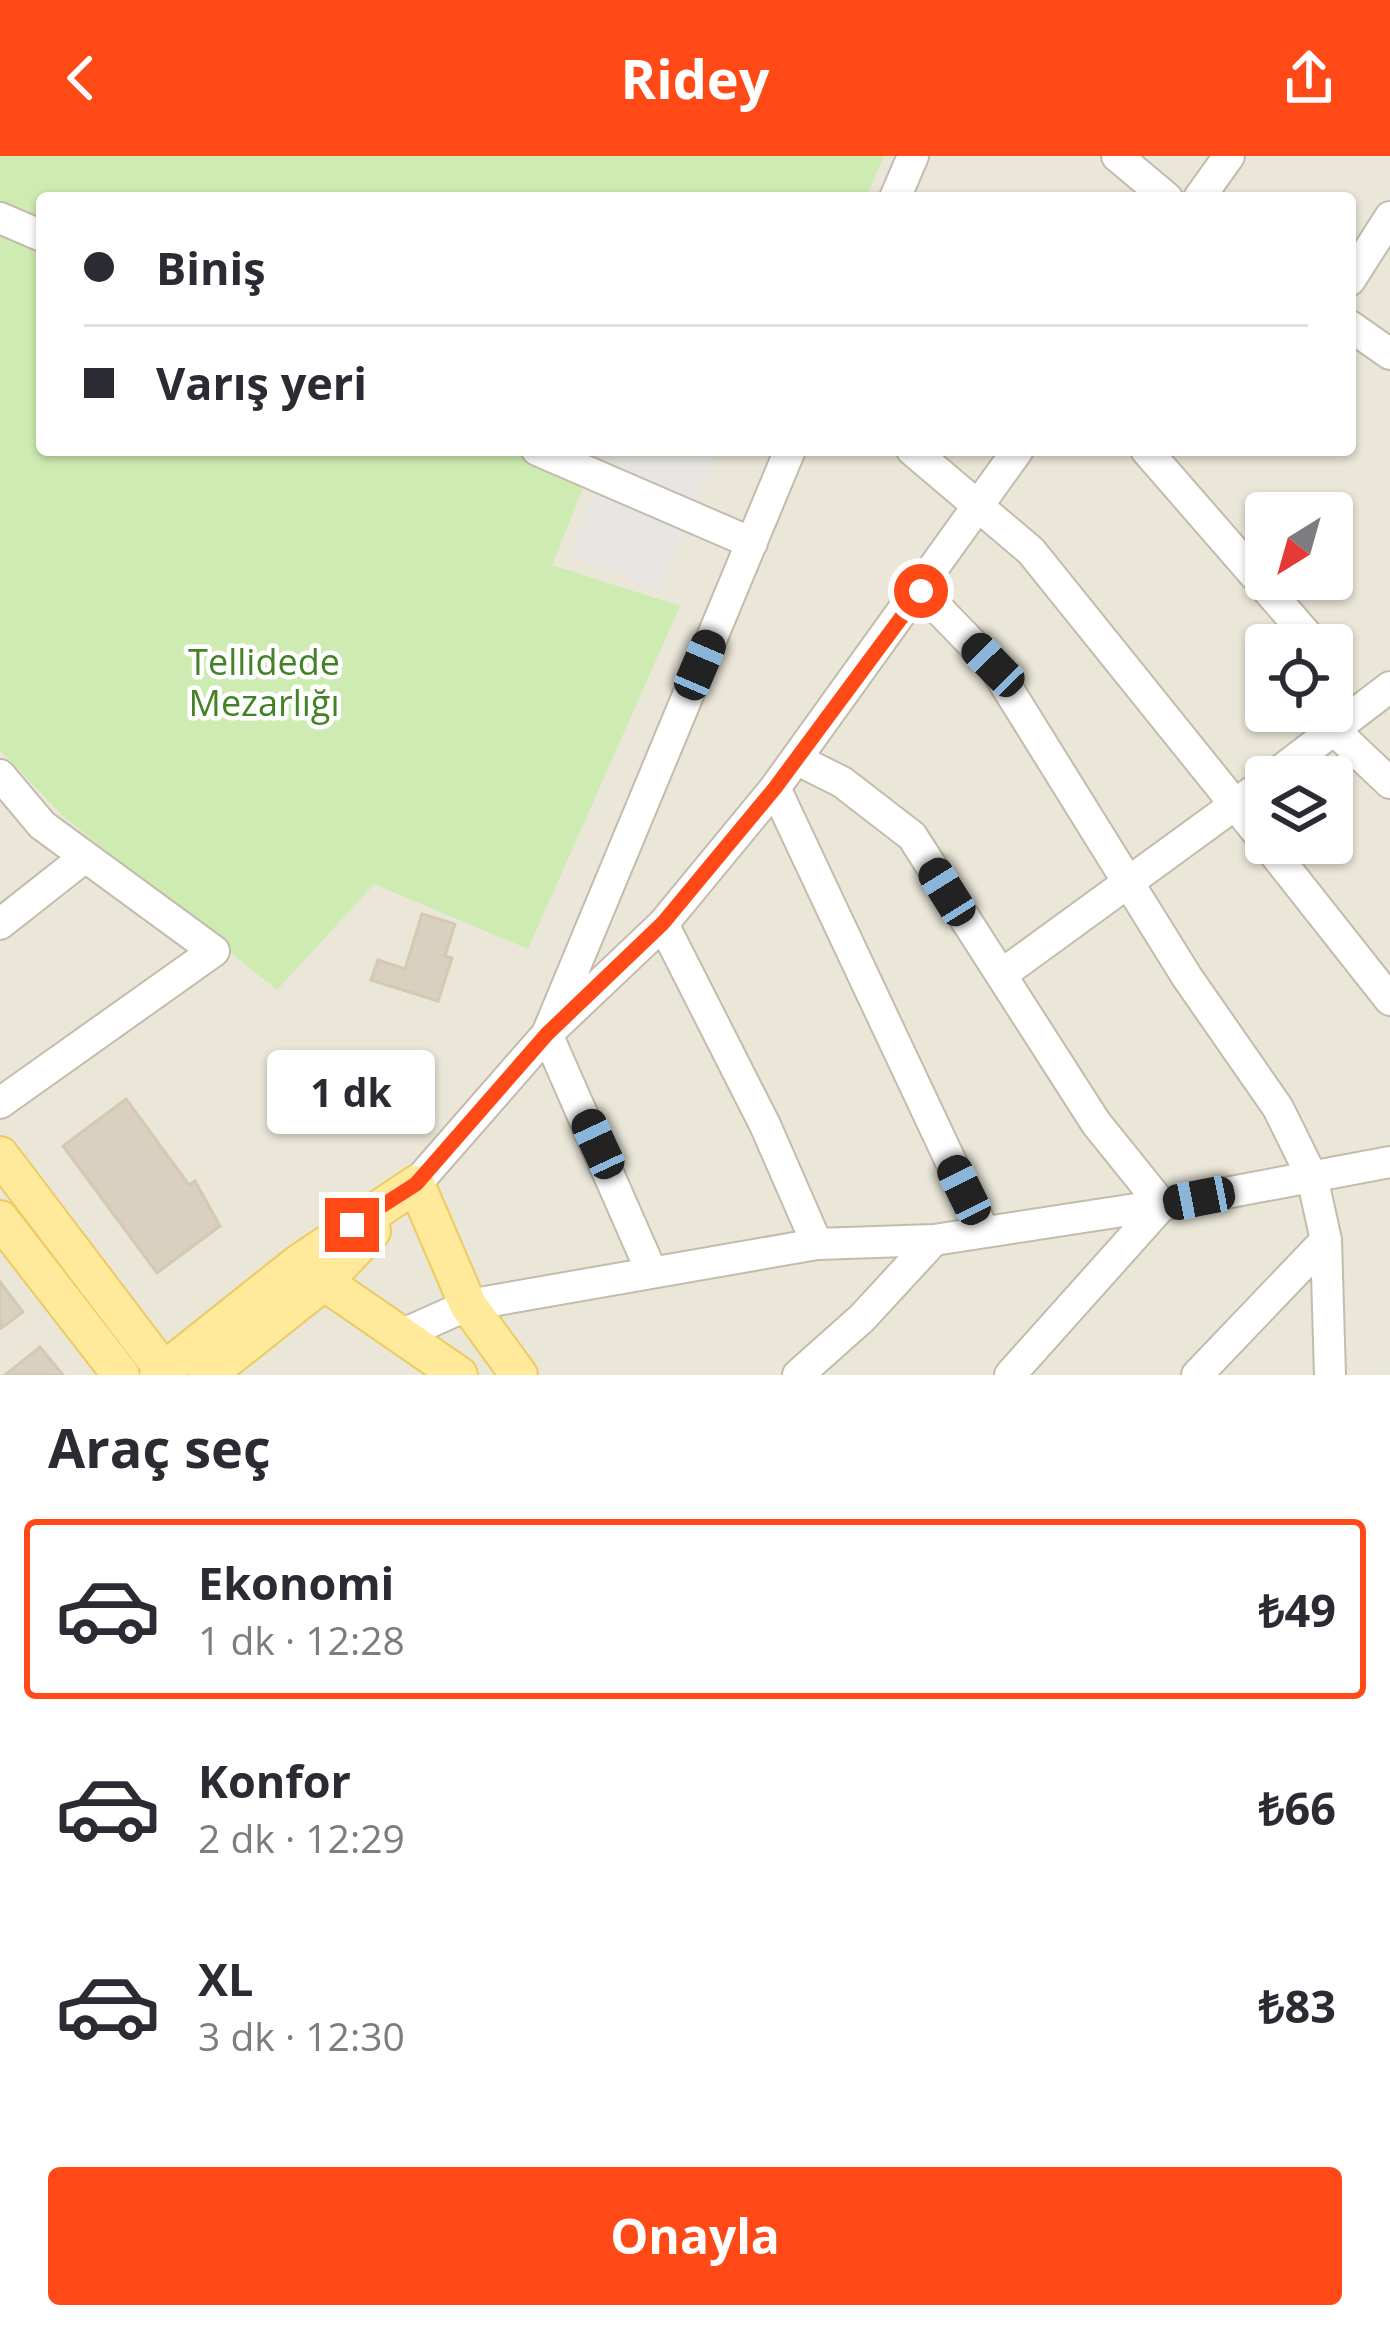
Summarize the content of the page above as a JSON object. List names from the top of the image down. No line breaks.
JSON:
{"parks":["Tellidede Mezarlığı"],"north":"bottom left","page":{"header":"Ridey","banner":["Biniş","Varış yeri"],"bubble":"1 dk","heading":"Araç seç","list":[{"name":"Ekonomi","note":"1 dk · 12:28","value":"₺49"},{"name":"Konfor","note":"2 dk · 12:29","value":"₺66"},{"name":"XL","note":"3 dk · 12:30","value":"₺83"}],"buttons":"Onayla"}}
